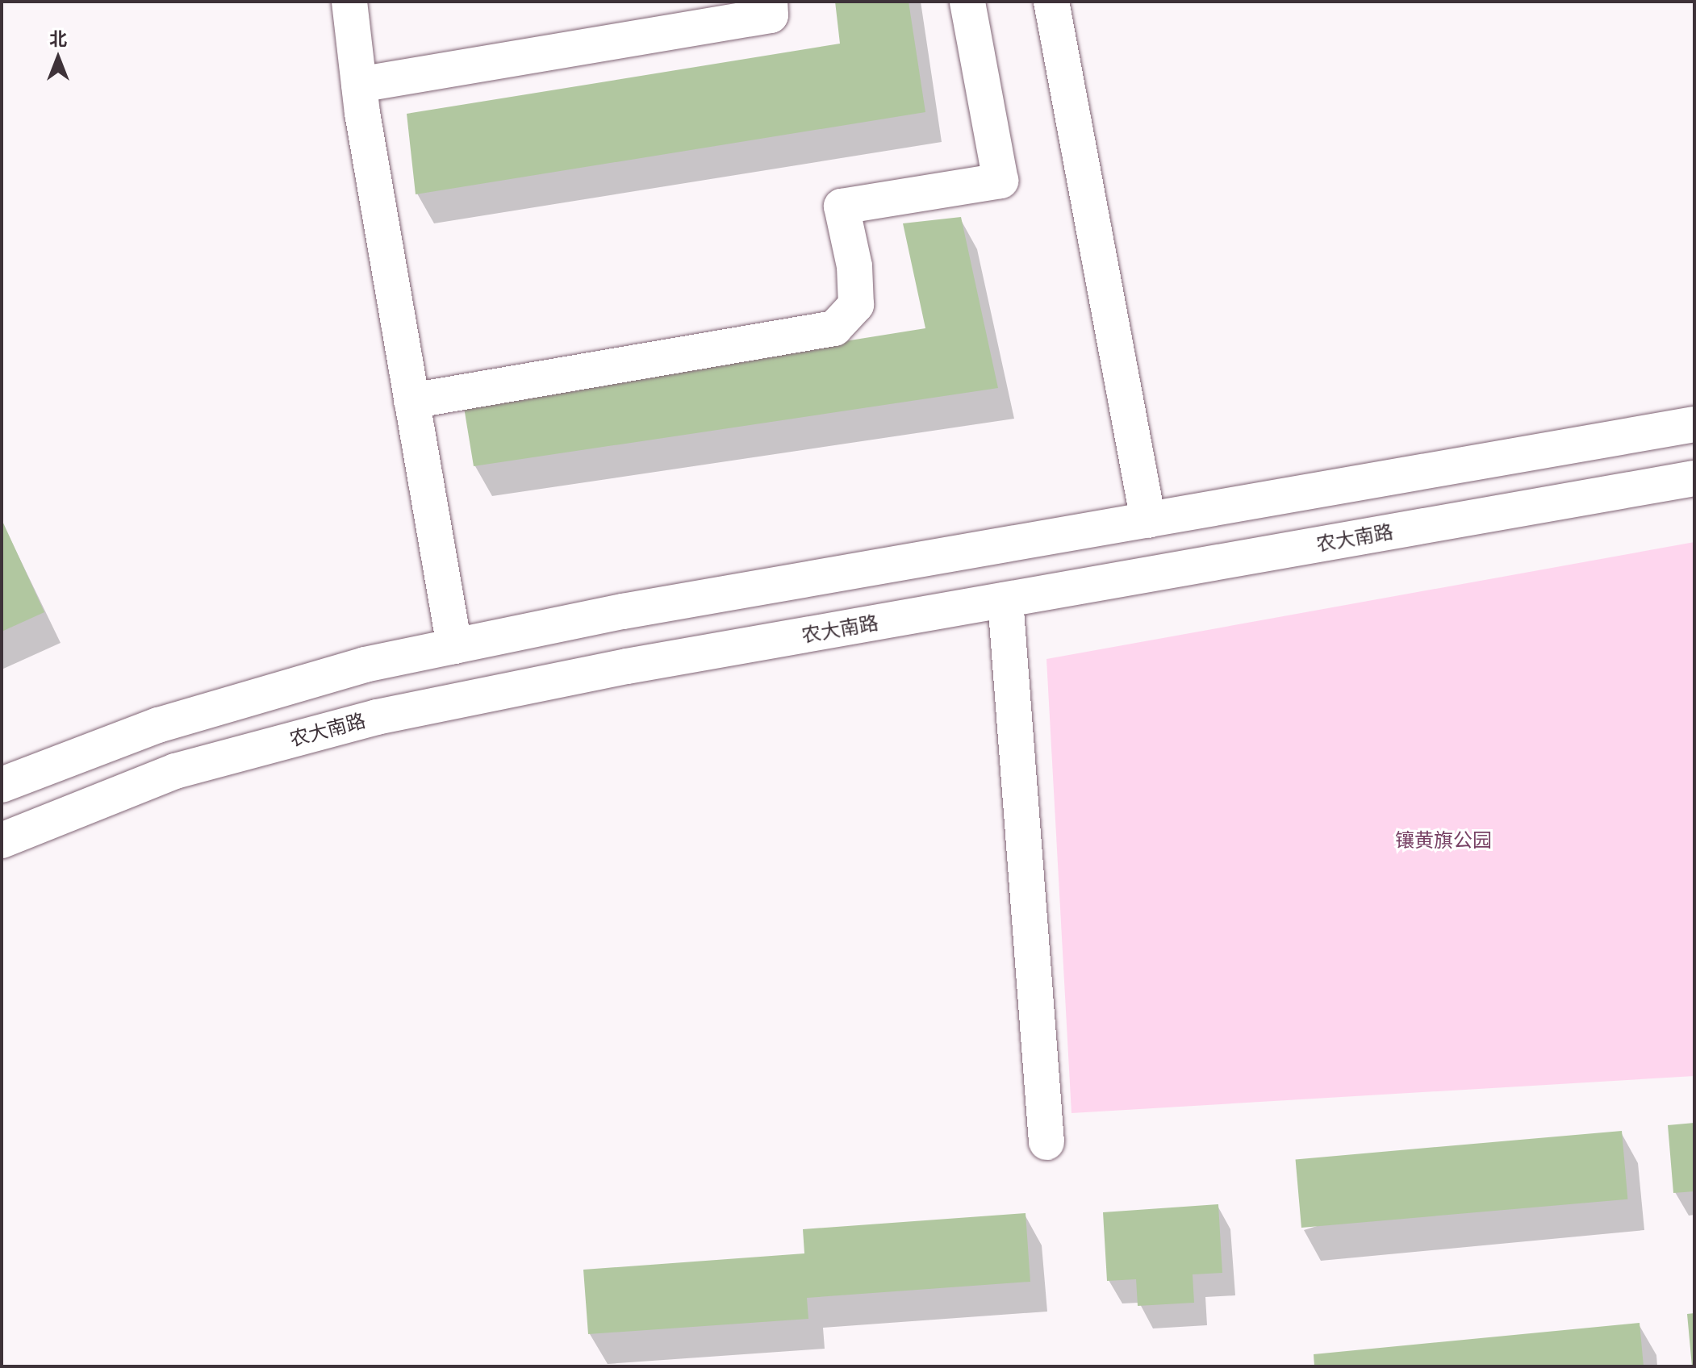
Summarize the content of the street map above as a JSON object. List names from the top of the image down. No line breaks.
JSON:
{"streets":{"main road":["农大南路"]},"parks":["镶黄旗公园"],"north":"top"}
